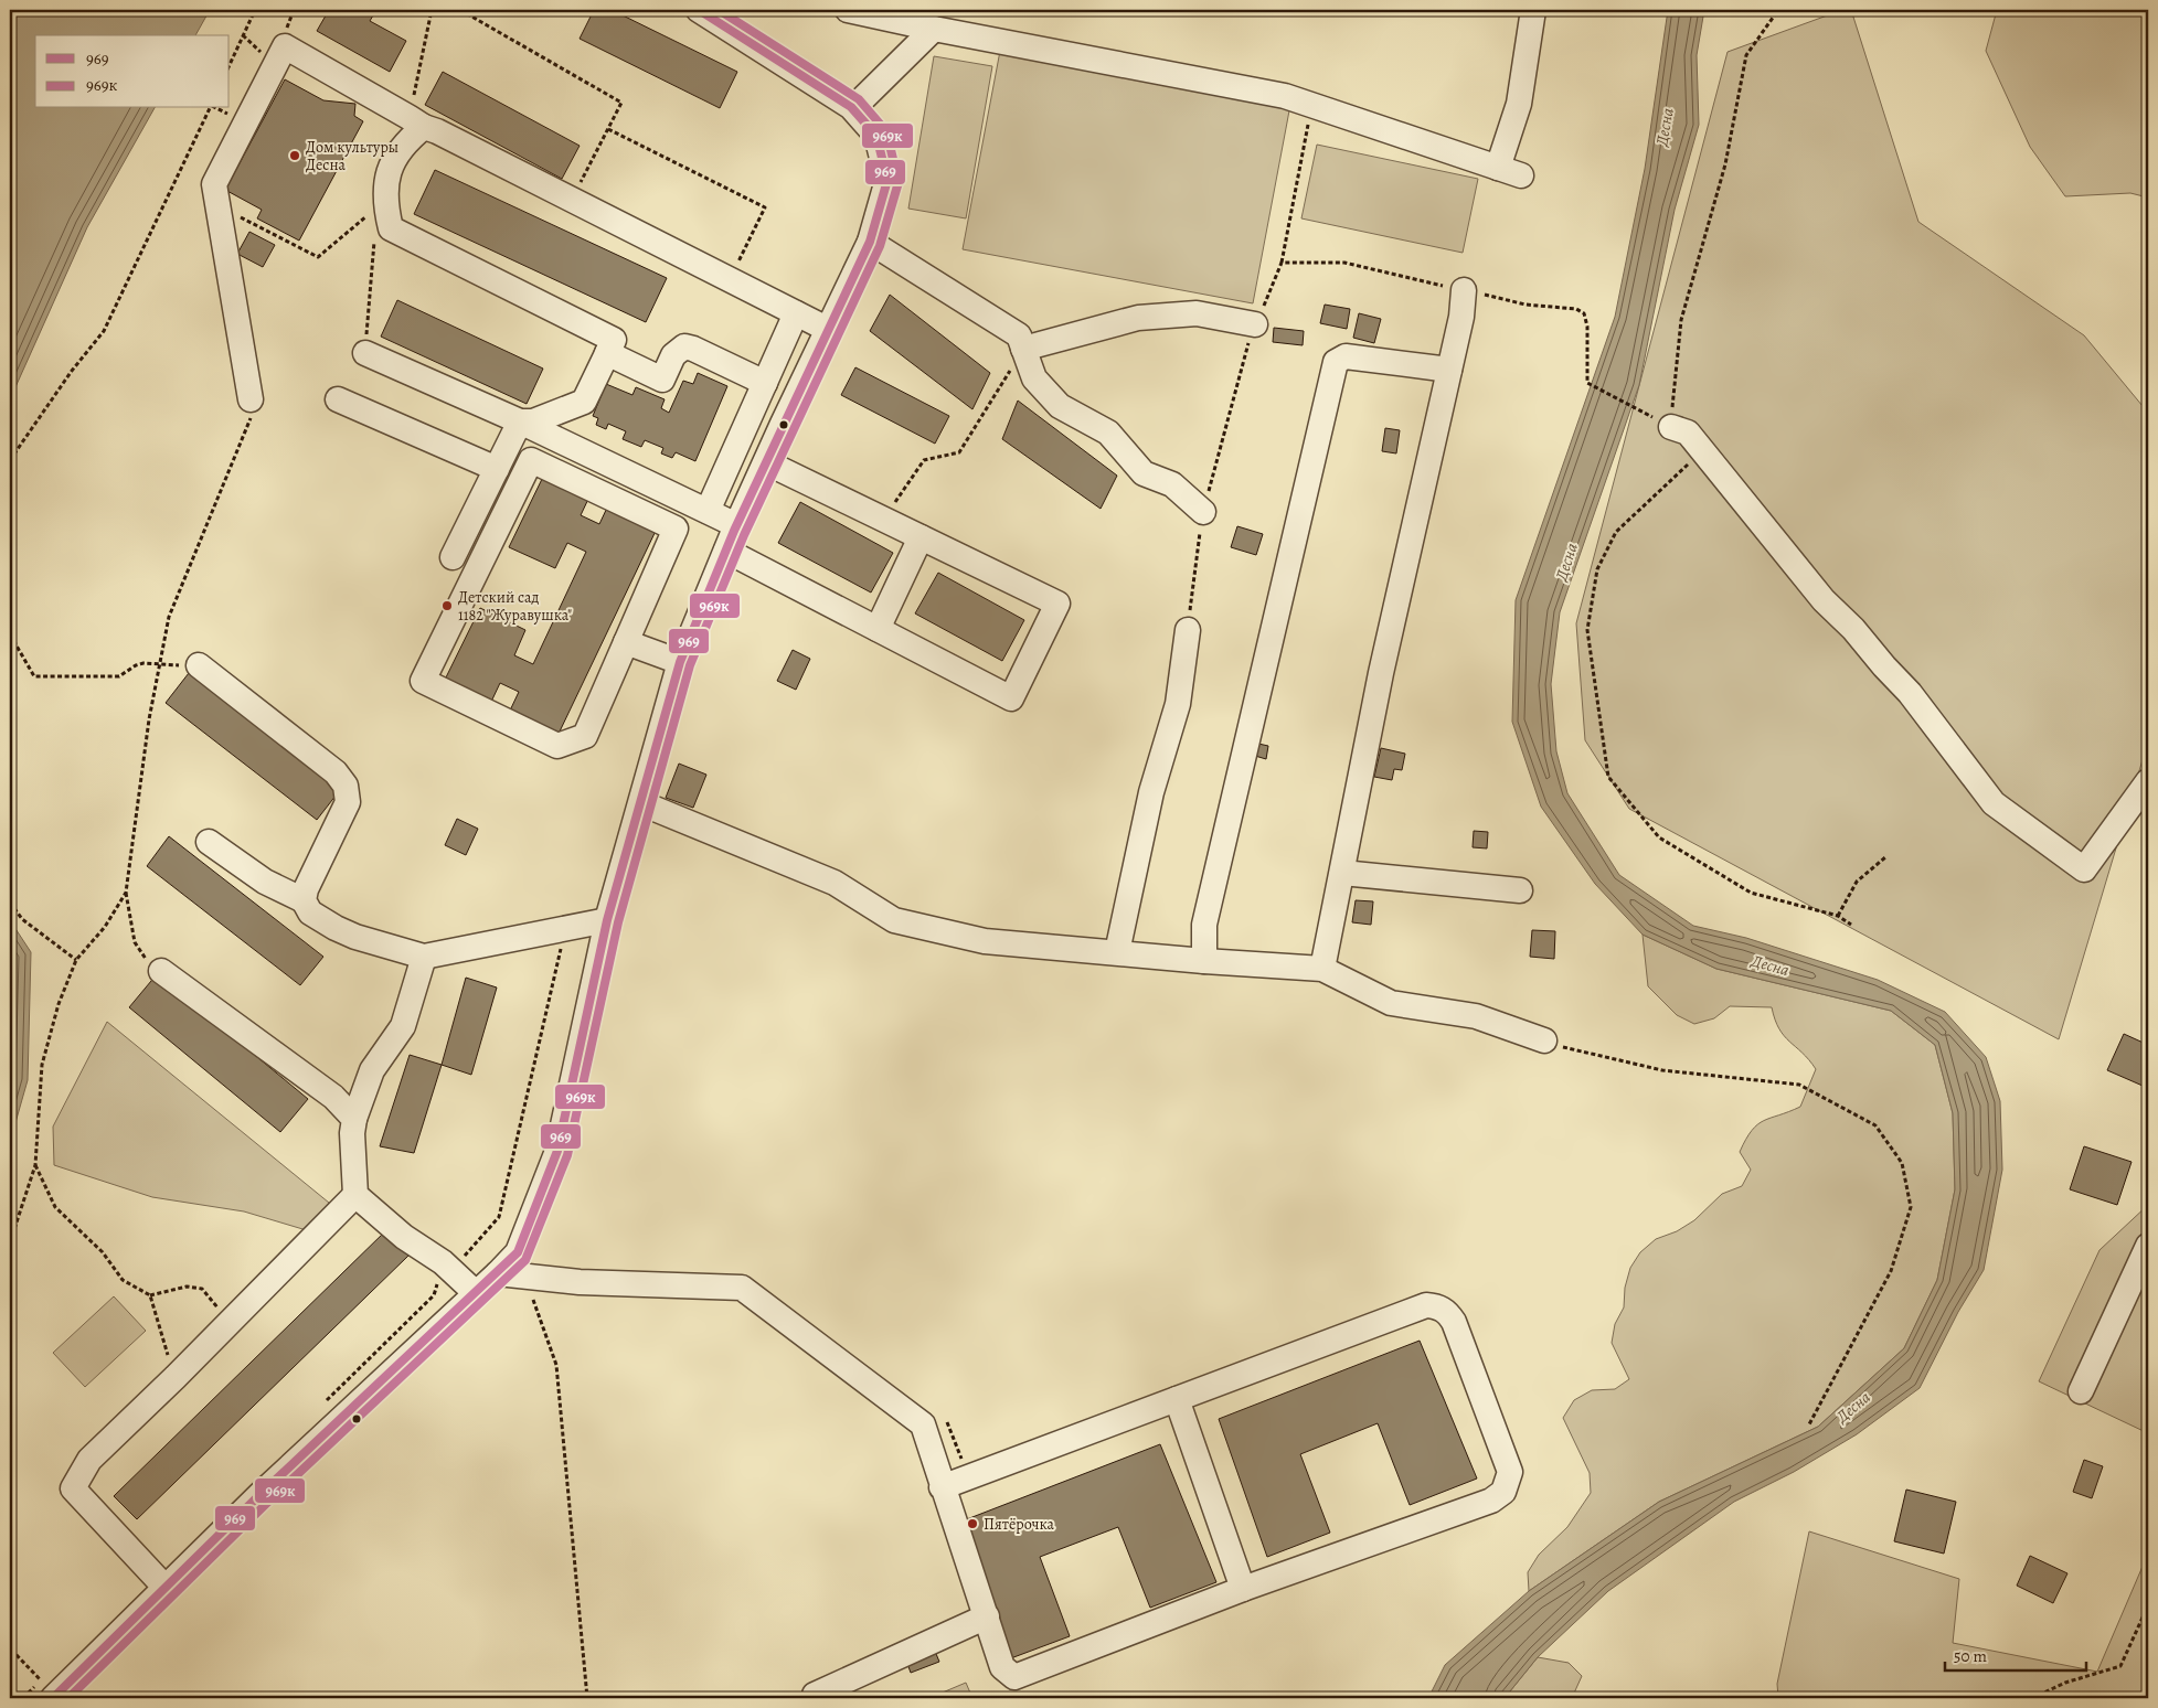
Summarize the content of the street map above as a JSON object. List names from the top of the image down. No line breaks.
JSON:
{"water":["Десна"],"places":["Дом культуры Десна","Детский сад 1182 \"Журавушка\"","Пятёрочка"],"lines":["transit line 969","transit line 969к"],"legend":["969","969к"],"scale_bar":"50 m"}
